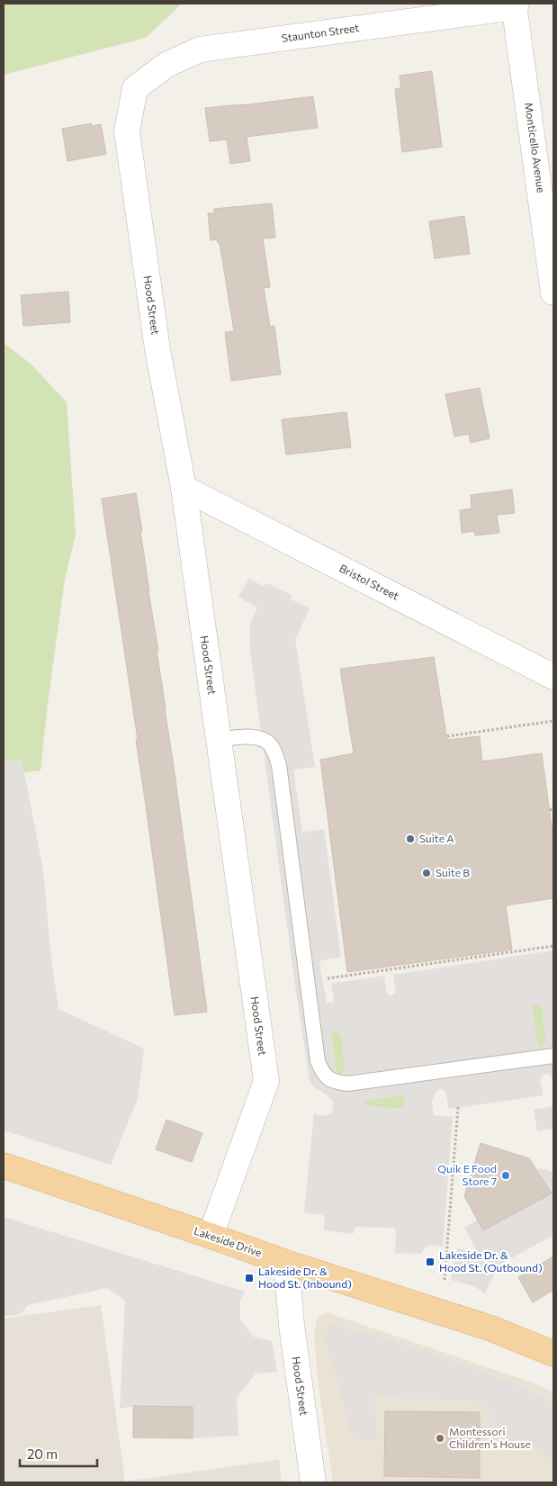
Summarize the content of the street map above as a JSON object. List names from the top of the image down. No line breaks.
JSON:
{"streets":{"main road":["Lakeside Drive"],"street":["Staunton Street","Monticello Avenue","Hood Street","Bristol Street"]},"crossings":[["Staunton Street","Monticello Avenue"],["Staunton Street","Hood Street"],["Hood Street","Bristol Street"],["Hood Street","Lakeside Drive"]],"places":{"other":["Suite A","Suite B","Quik E Food Store 7","Montessori Children's House"],"transit":["Lakeside Dr. & Hood St. (Outbound)","Lakeside Dr. & Hood St. (Inbound)"]},"scale_bar":"20 m"}
